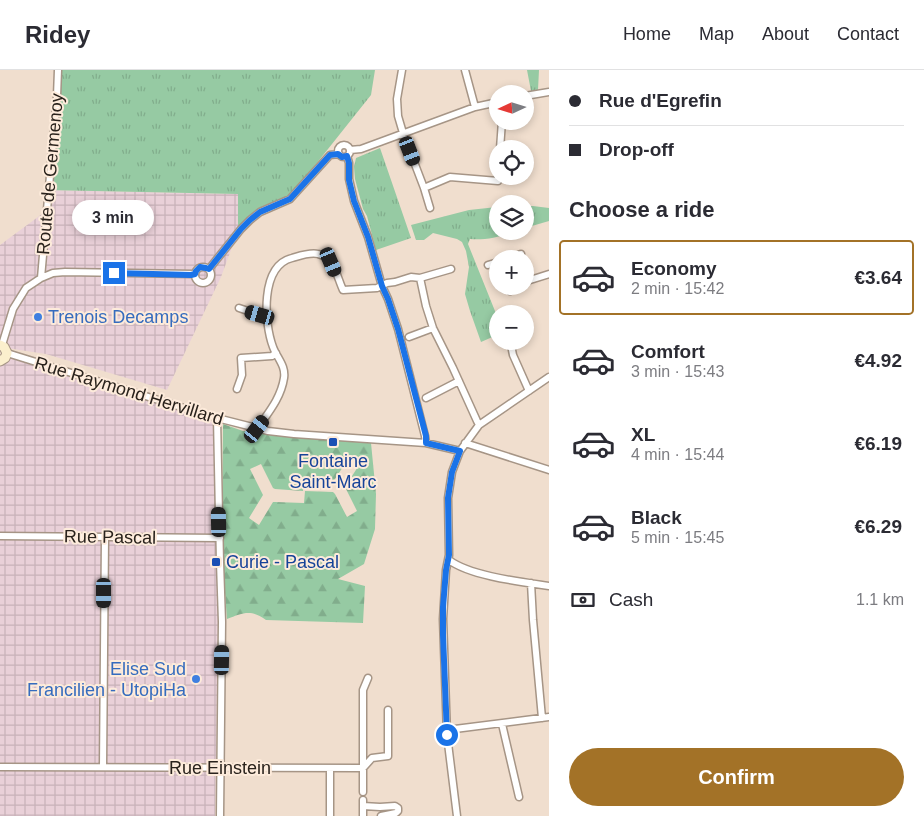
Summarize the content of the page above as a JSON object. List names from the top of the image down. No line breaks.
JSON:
{"streets":{"street":["Route de Germenoy","Rue Raymond Hervillard","Rue Pascal","Rue Einstein"]},"places":{"other":["Trenois Decamps","Elise Sud Francilien - UtopiHa"],"transit":["Fontaine Saint-Marc","Curie - Pascal"]},"north":"left","page":{"header":"Ridey","nav":["Home","Map","About","Contact"],"banner":["Rue d'Egrefin","Drop-off"],"map_buttons":["+","−"],"heading":"Choose a ride","bubble":"3 min","list":[{"name":"Economy","note":"2 min · 15:42","value":"€3.64"},{"name":"Comfort","note":"3 min · 15:43","value":"€4.92"},{"name":"XL","note":"4 min · 15:44","value":"€6.19"},{"name":"Black","note":"5 min · 15:45","value":"€6.29"}],"pay":["Cash","1.1 km"],"buttons":"Confirm"}}
